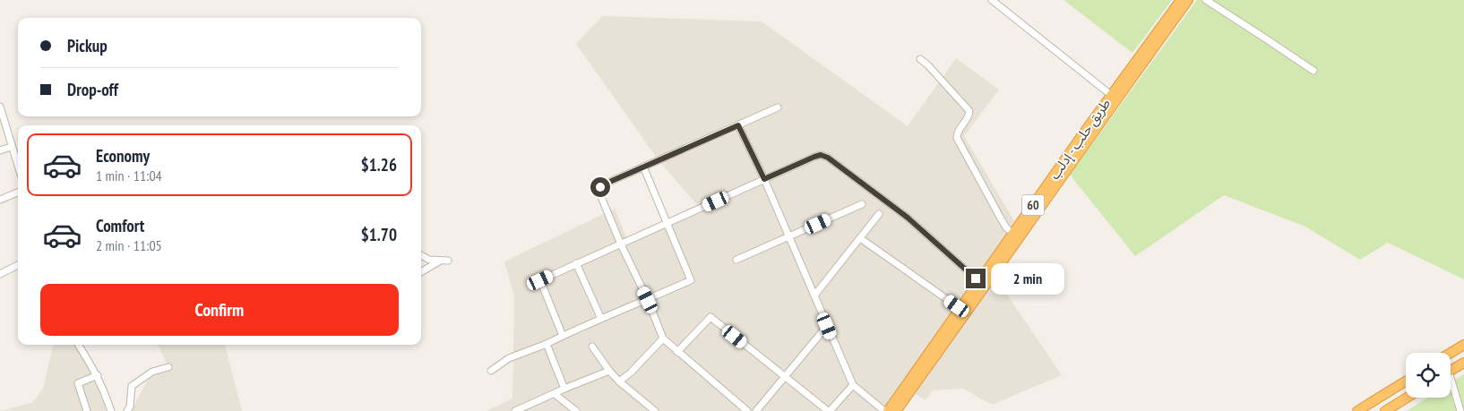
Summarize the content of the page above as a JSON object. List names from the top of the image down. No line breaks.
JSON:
{"streets":{"highway":["طريق حلب - إدلب","60"]},"crossings":[["طريق حلب - إدلب","60"]],"page":{"banner":["Pickup","Drop-off"],"list":[{"name":"Economy","note":"1 min · 11:04","value":"$1.26"},{"name":"Comfort","note":"2 min · 11:05","value":"$1.70"}],"bubble":"2 min","buttons":"Confirm"}}
